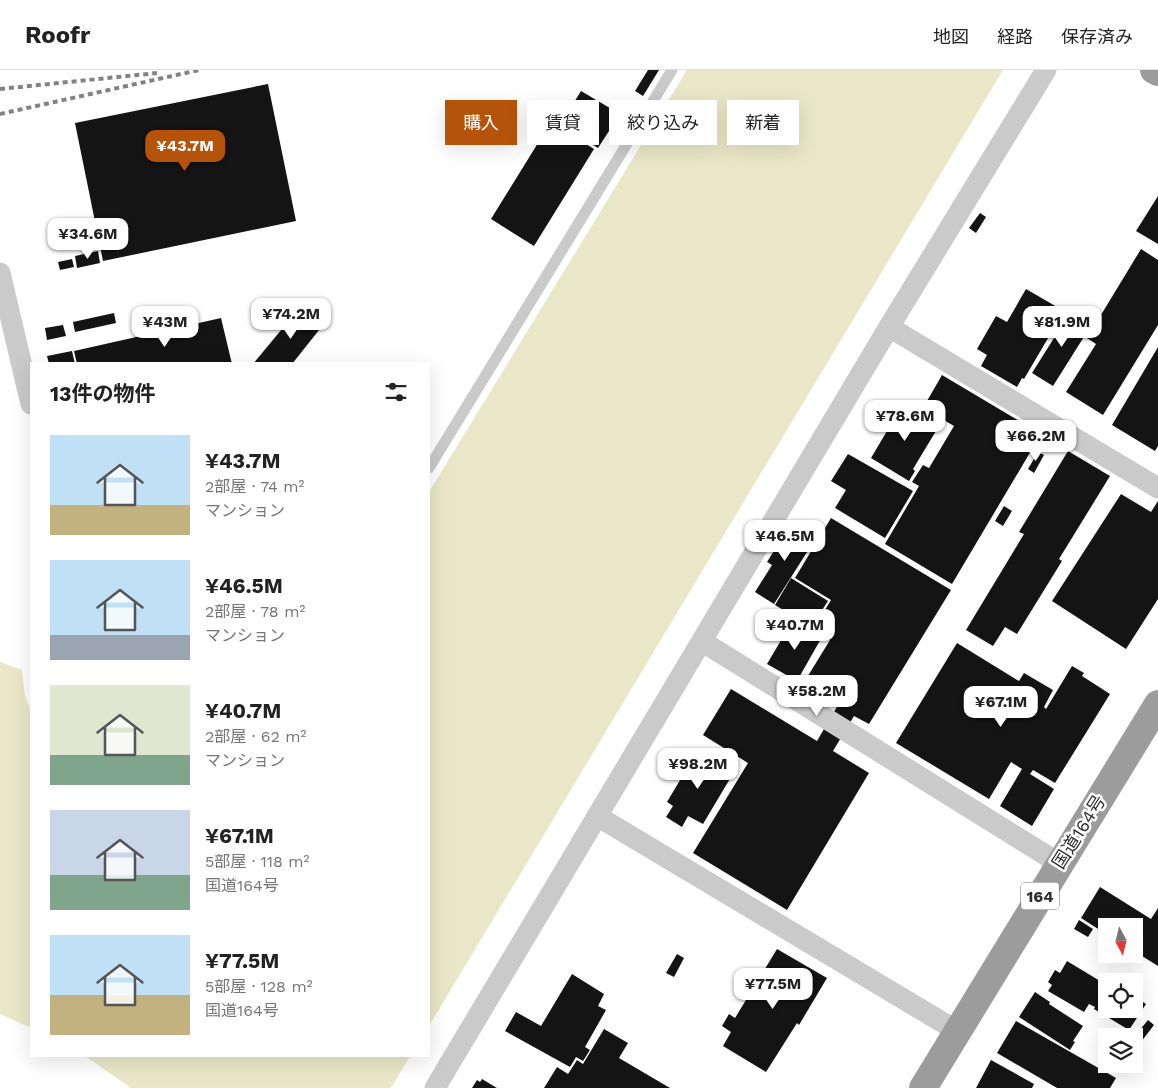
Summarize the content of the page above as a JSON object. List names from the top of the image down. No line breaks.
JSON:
{"streets":{"highway":["国道164号","164"]},"north":"bottom","page":{"header":"Roofr","nav":["地図","経路","保存済み"],"chip":["購入","賃貸","絞り込み","新着"],"price":["¥43.7M","¥34.6M","¥74.2M","¥43M","¥81.9M","¥78.6M","¥66.2M","¥46.5M","¥40.7M","¥58.2M","¥67.1M","¥98.2M","¥77.5M"],"heading":"13件の物件","list":[{"name":"¥43.7M","note":"2部屋 · 74 m² · マンション"},{"name":"¥46.5M","note":"2部屋 · 78 m² · マンション"},{"name":"¥40.7M","note":"2部屋 · 62 m² · マンション"},{"name":"¥67.1M","note":"5部屋 · 118 m² · 国道164号"},{"name":"¥77.5M","note":"5部屋 · 128 m² · 国道164号"}]}}
